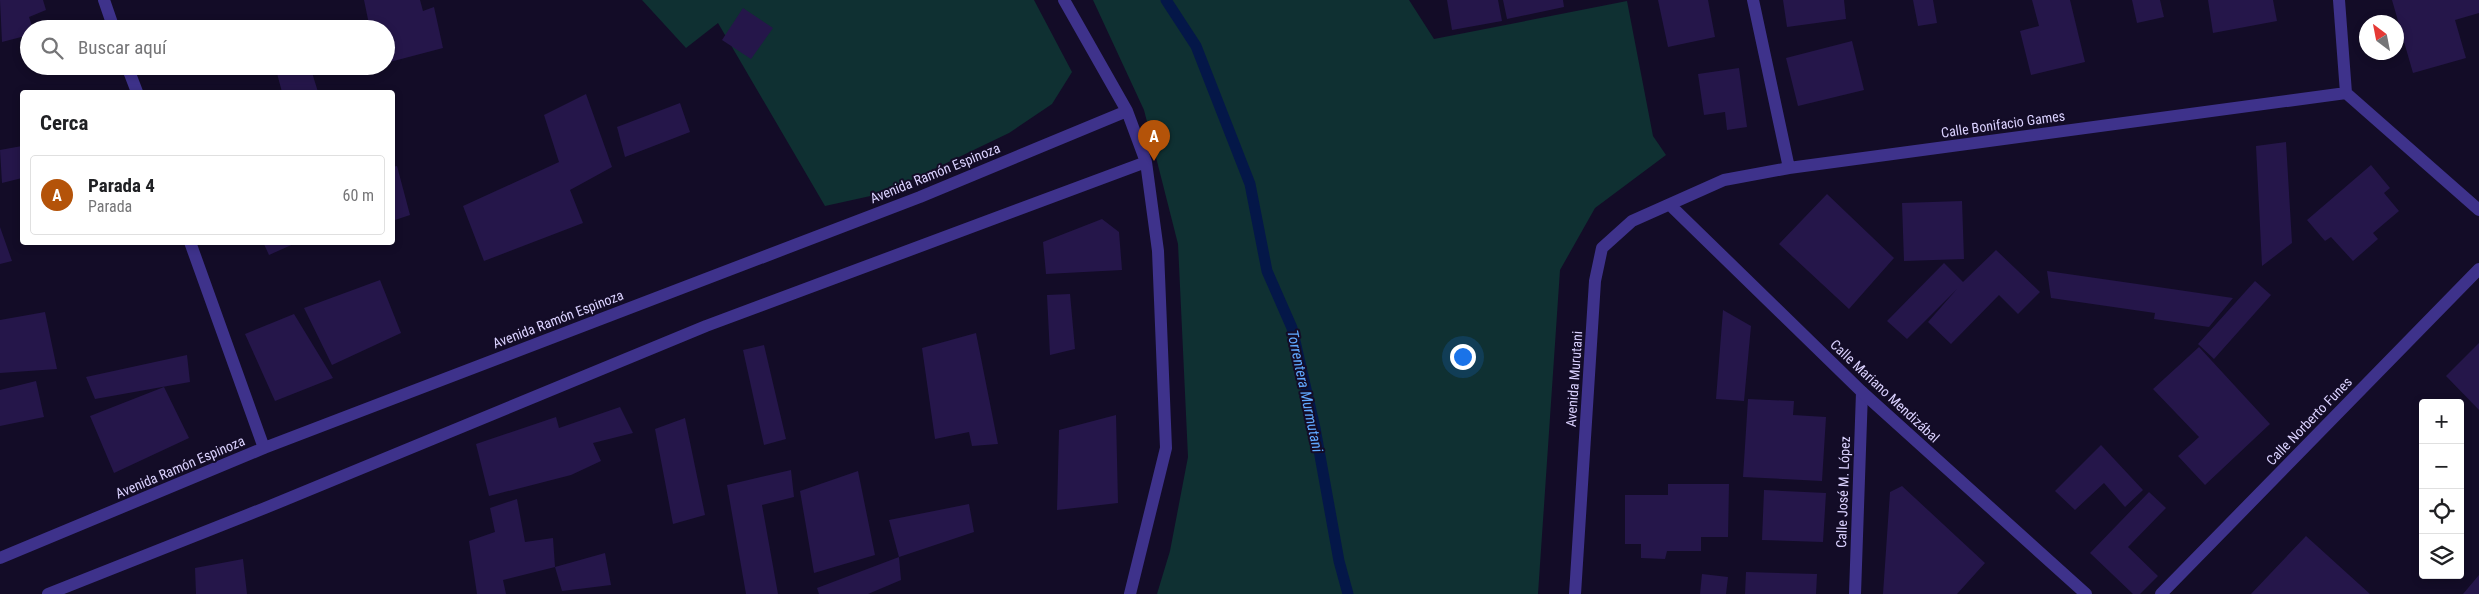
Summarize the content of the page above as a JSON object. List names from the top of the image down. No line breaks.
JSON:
{"streets":{"street":["Calle Bonifacio Games","Avenida Ramón Espinoza","Avenida Murutani","Calle Mariano Mendizábal","Calle Norberto Funes","Calle José M. López"]},"crossings":[["Calle Bonifacio Games","Avenida Murutani"],["Calle Bonifacio Games","Calle Mariano Mendizábal"],["Avenida Murutani","Calle Mariano Mendizábal"],["Calle Mariano Mendizábal","Calle José M. López"]],"water":["Torrentera Murmutani"],"north":"top left","page":{"search":"Buscar aquí","heading":"Cerca","pins":"A","list":[{"mark":"A","name":"Parada 4","note":"Parada","value":"60 m"}],"map_buttons":["+","−"]}}
